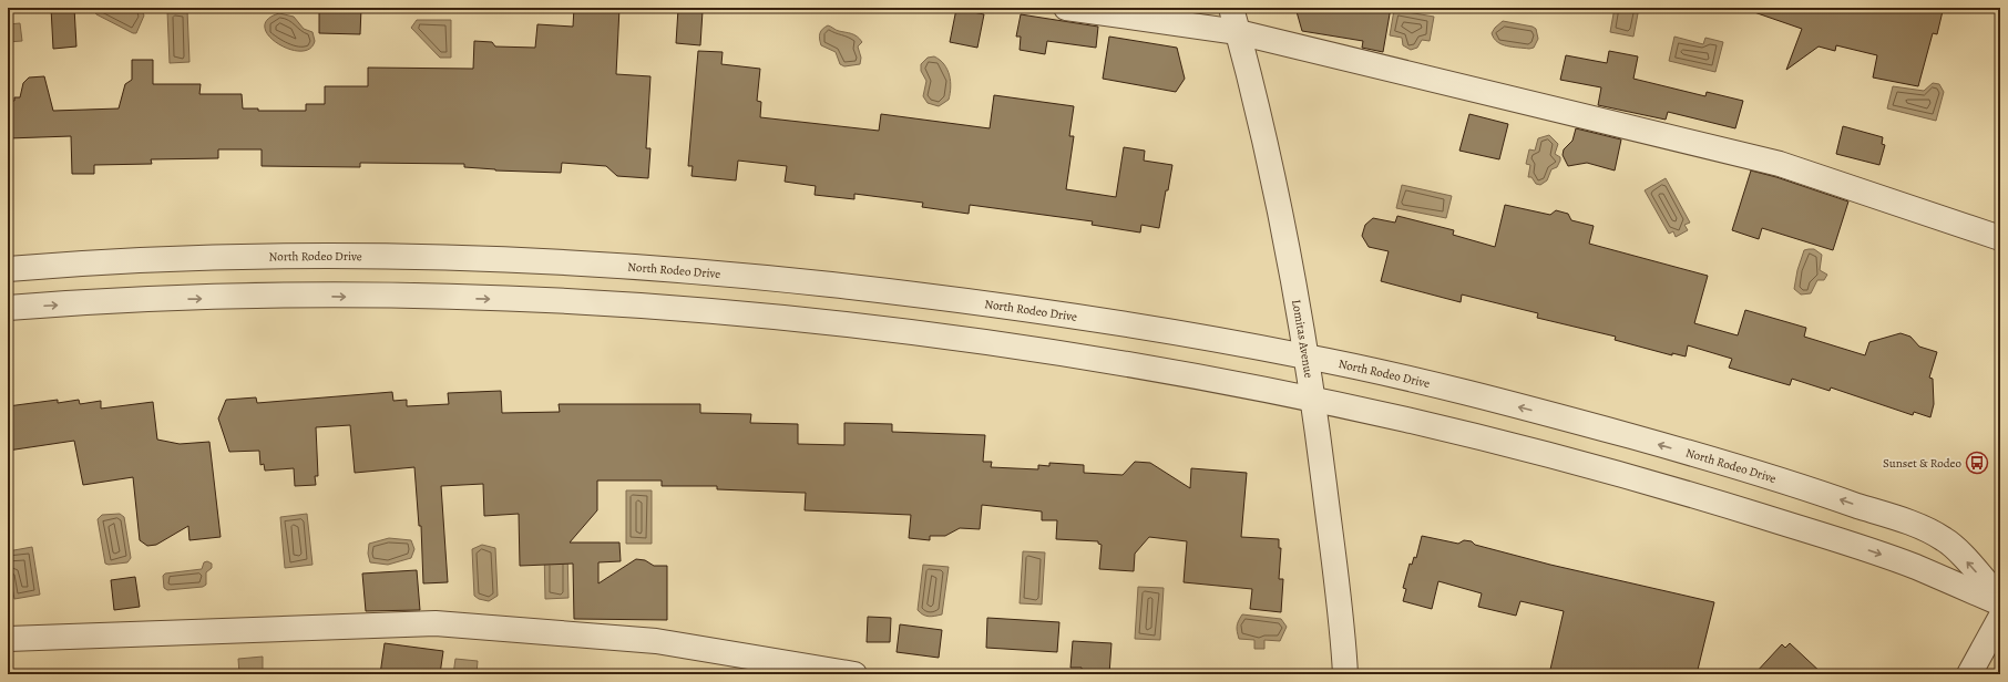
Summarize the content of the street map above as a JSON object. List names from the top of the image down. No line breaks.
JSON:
{"streets":{"street":["North Rodeo Drive","Lomitas Avenue"]},"crossings":[["North Rodeo Drive","Lomitas Avenue"]],"places":{"bus stop":["Sunset & Rodeo"]}}
